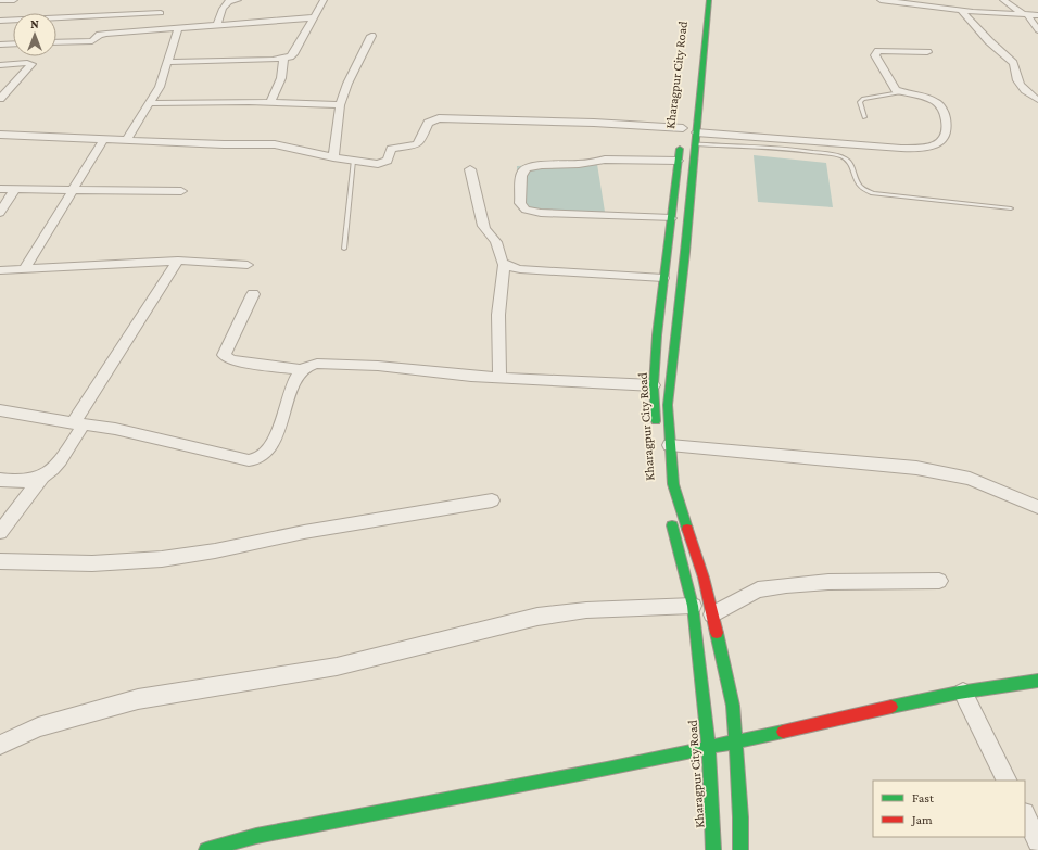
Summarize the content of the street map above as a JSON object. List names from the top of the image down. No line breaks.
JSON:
{"streets":{"main road":["Kharagpur City Road"]},"legend":["Fast","Jam"],"north":"top"}
